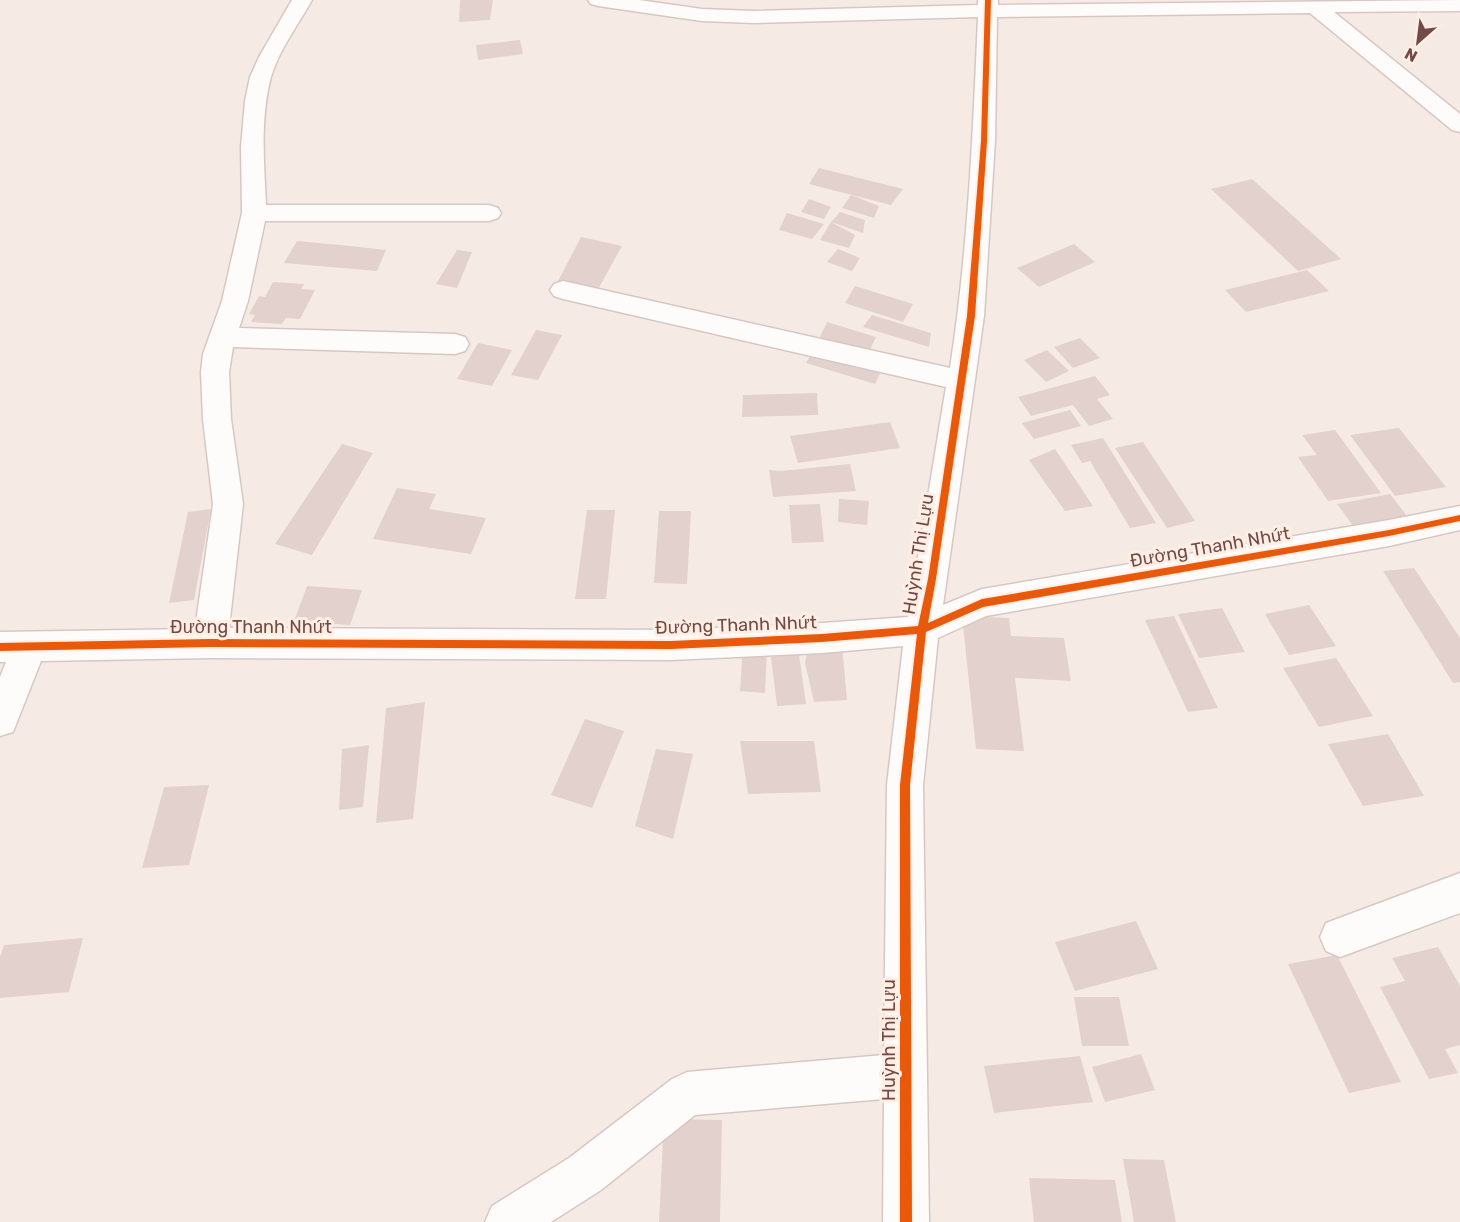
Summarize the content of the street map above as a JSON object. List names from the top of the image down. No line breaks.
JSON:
{"streets":{"street":["Đường Thanh Nhứt","Huỳnh Thị Lựu"]},"crossings":[["Đường Thanh Nhứt","Huỳnh Thị Lựu"]],"north":"bottom left"}
